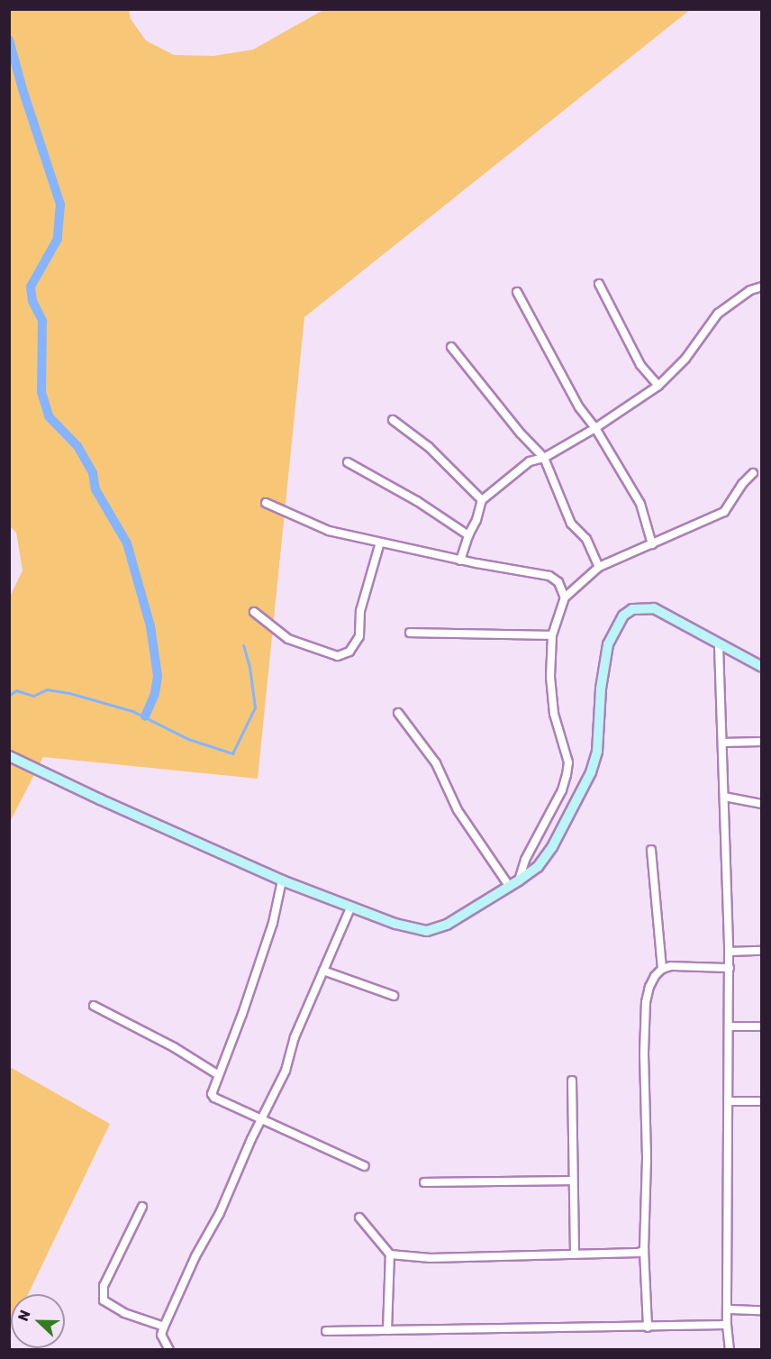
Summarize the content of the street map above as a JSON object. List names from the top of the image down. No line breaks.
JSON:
{"north":"left"}
